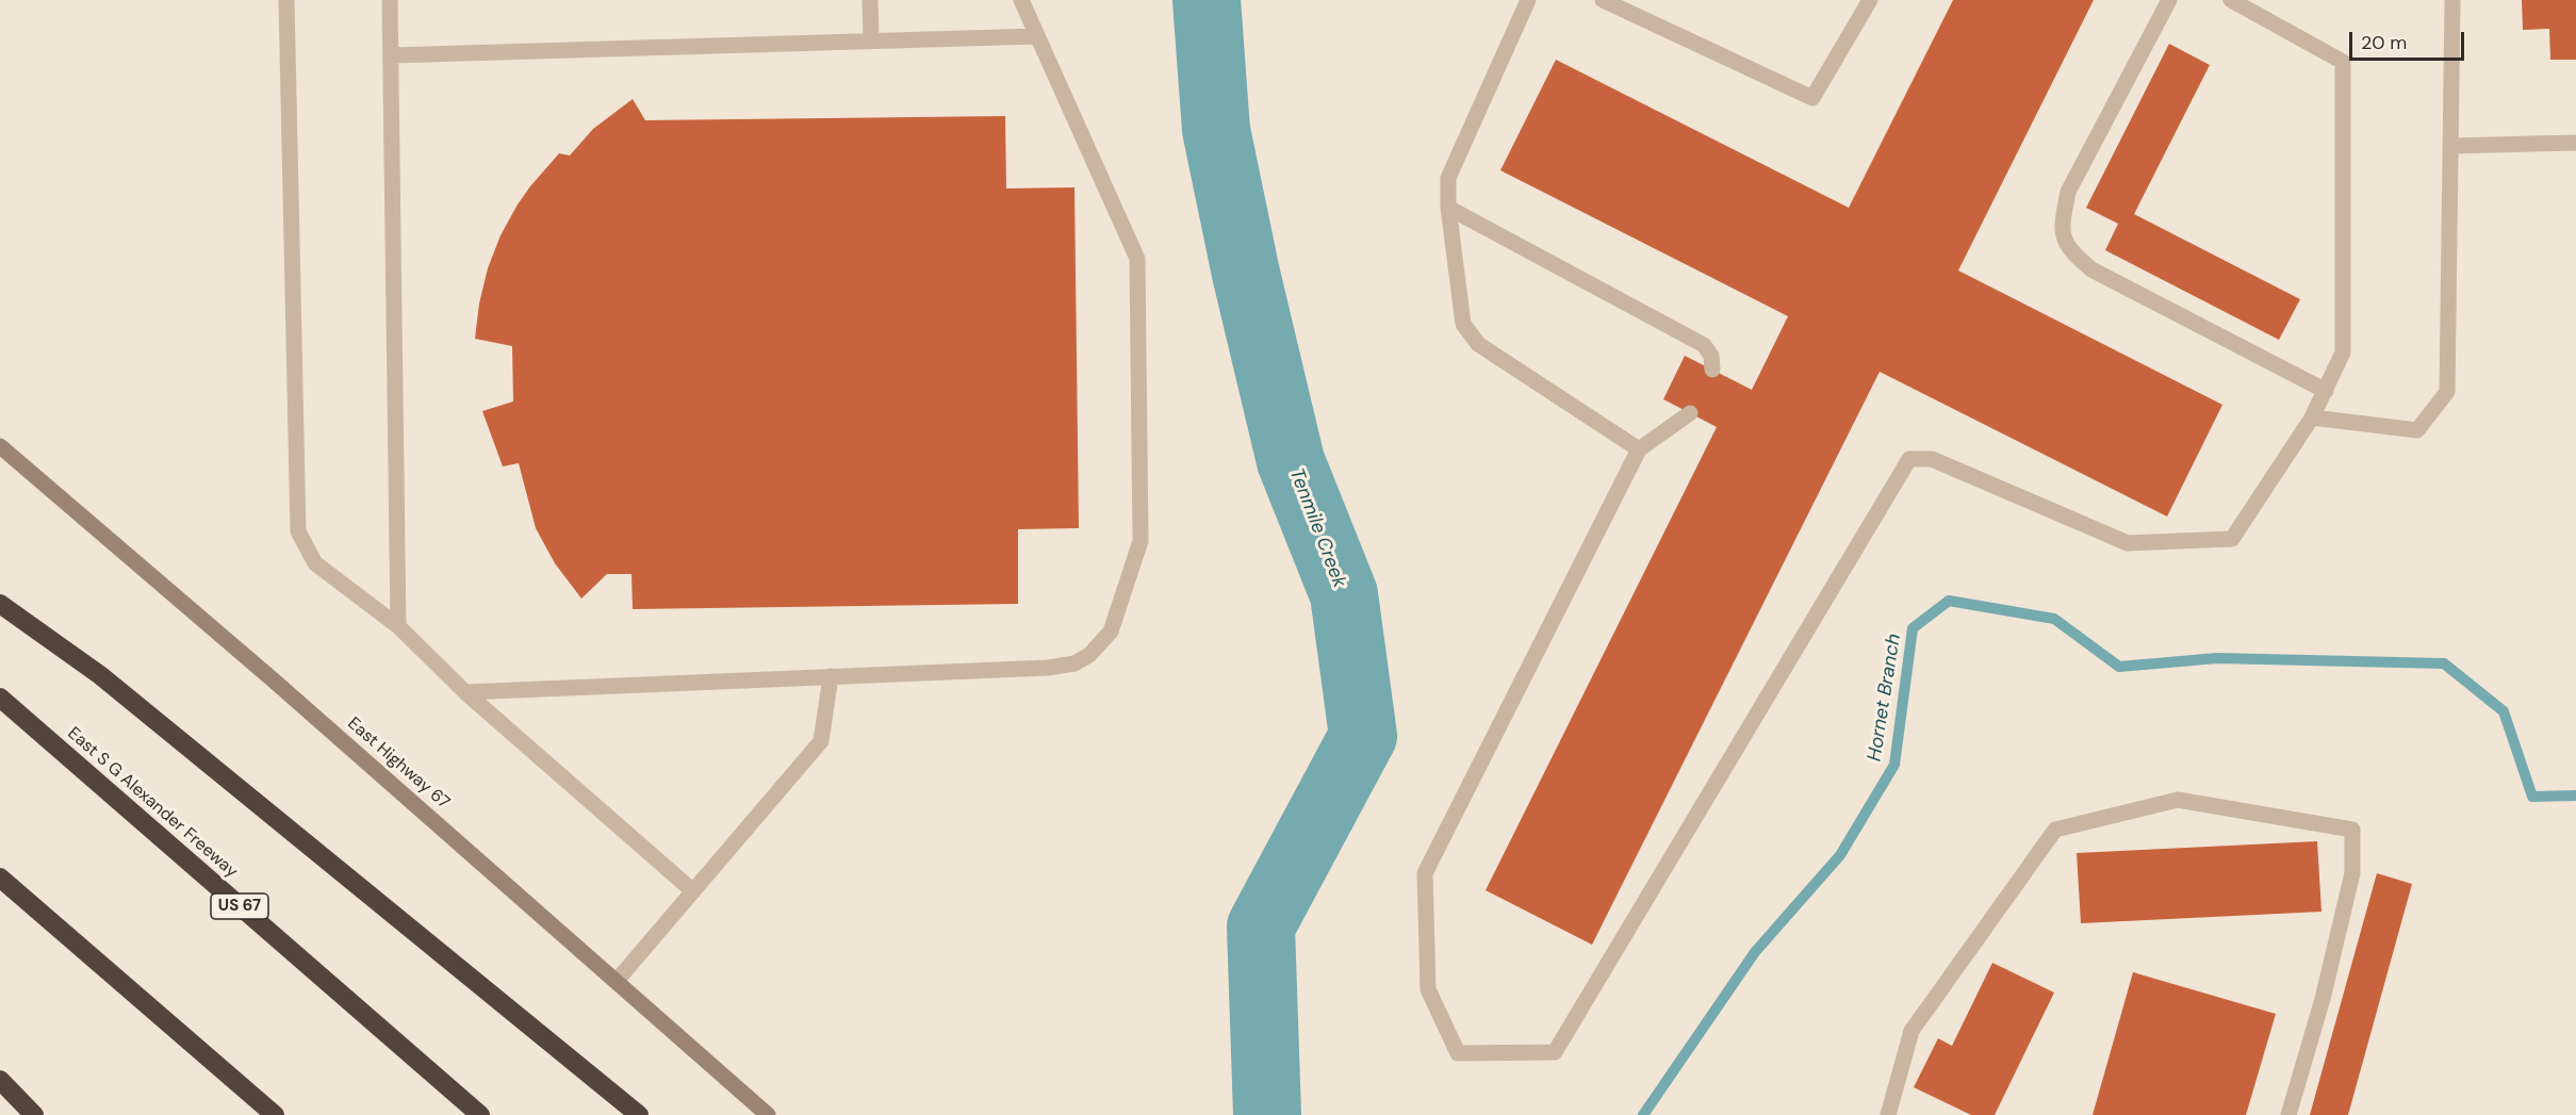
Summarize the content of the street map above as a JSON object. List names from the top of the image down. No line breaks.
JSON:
{"streets":{"highway":["East S G Alexander Freeway","US 67"],"main road":["East Highway 67"]},"water":["Tenmile Creek","Hornet Branch"],"scale_bar":"20 m"}
